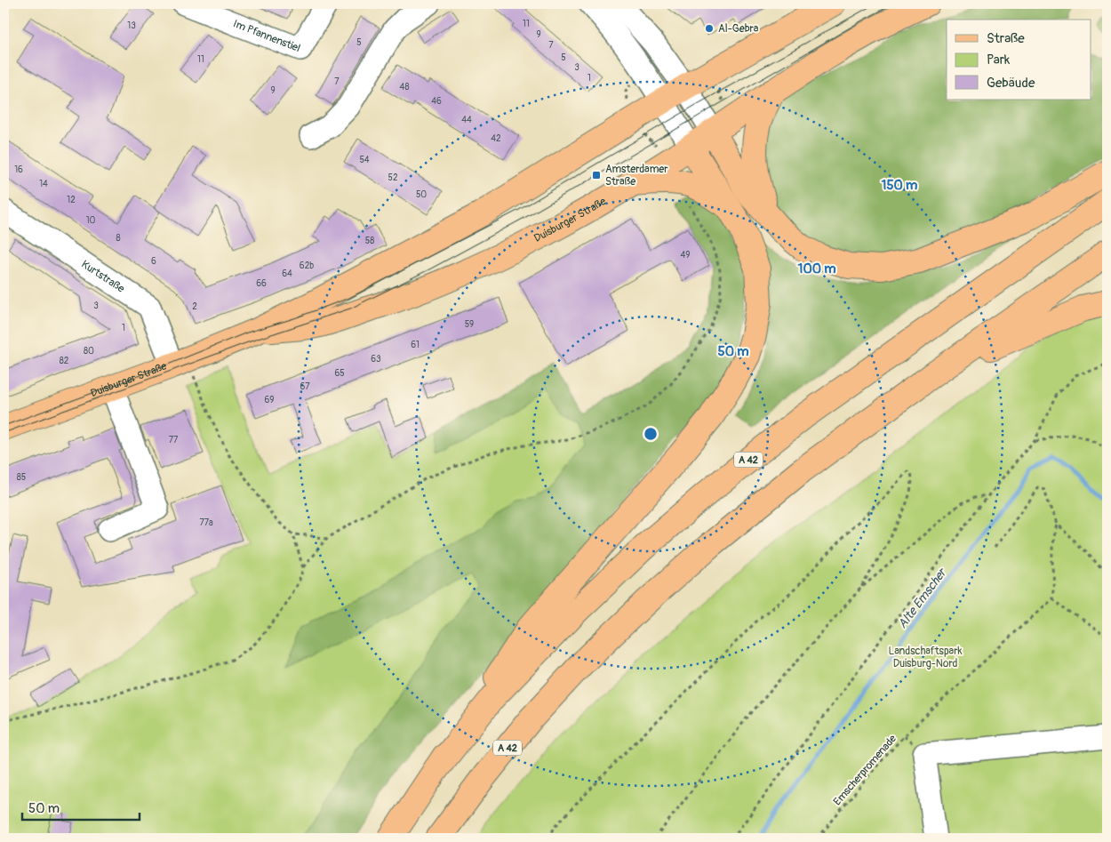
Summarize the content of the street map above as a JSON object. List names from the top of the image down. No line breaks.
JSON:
{"streets":{"main road":["Duisburger Straße","A 42"],"street":["Im Pfannenstiel","Kurtstraße"],"path":["Emscherpromenade"]},"crossings":[["Duisburger Straße","Kurtstraße"]],"water":["Alte Emscher"],"parks":["Landschaftspark Duisburg-Nord"],"places":{"other":["Al-Gebra"],"transit":["Amsterdamer Straße"]},"house_numbers":["11","13","9","5","7","5","11","3","1","7","48","9","46","44","42","54","16","52","14","50","12","10","8","58","49","6","62b","64","66","3","2","59","1","61","80","63","82","65","67","69","77","85","77a"],"legend":["Straße","Park","Gebäude"],"scale_bar":"50 m","rings":["150 m","100 m","50 m"]}
